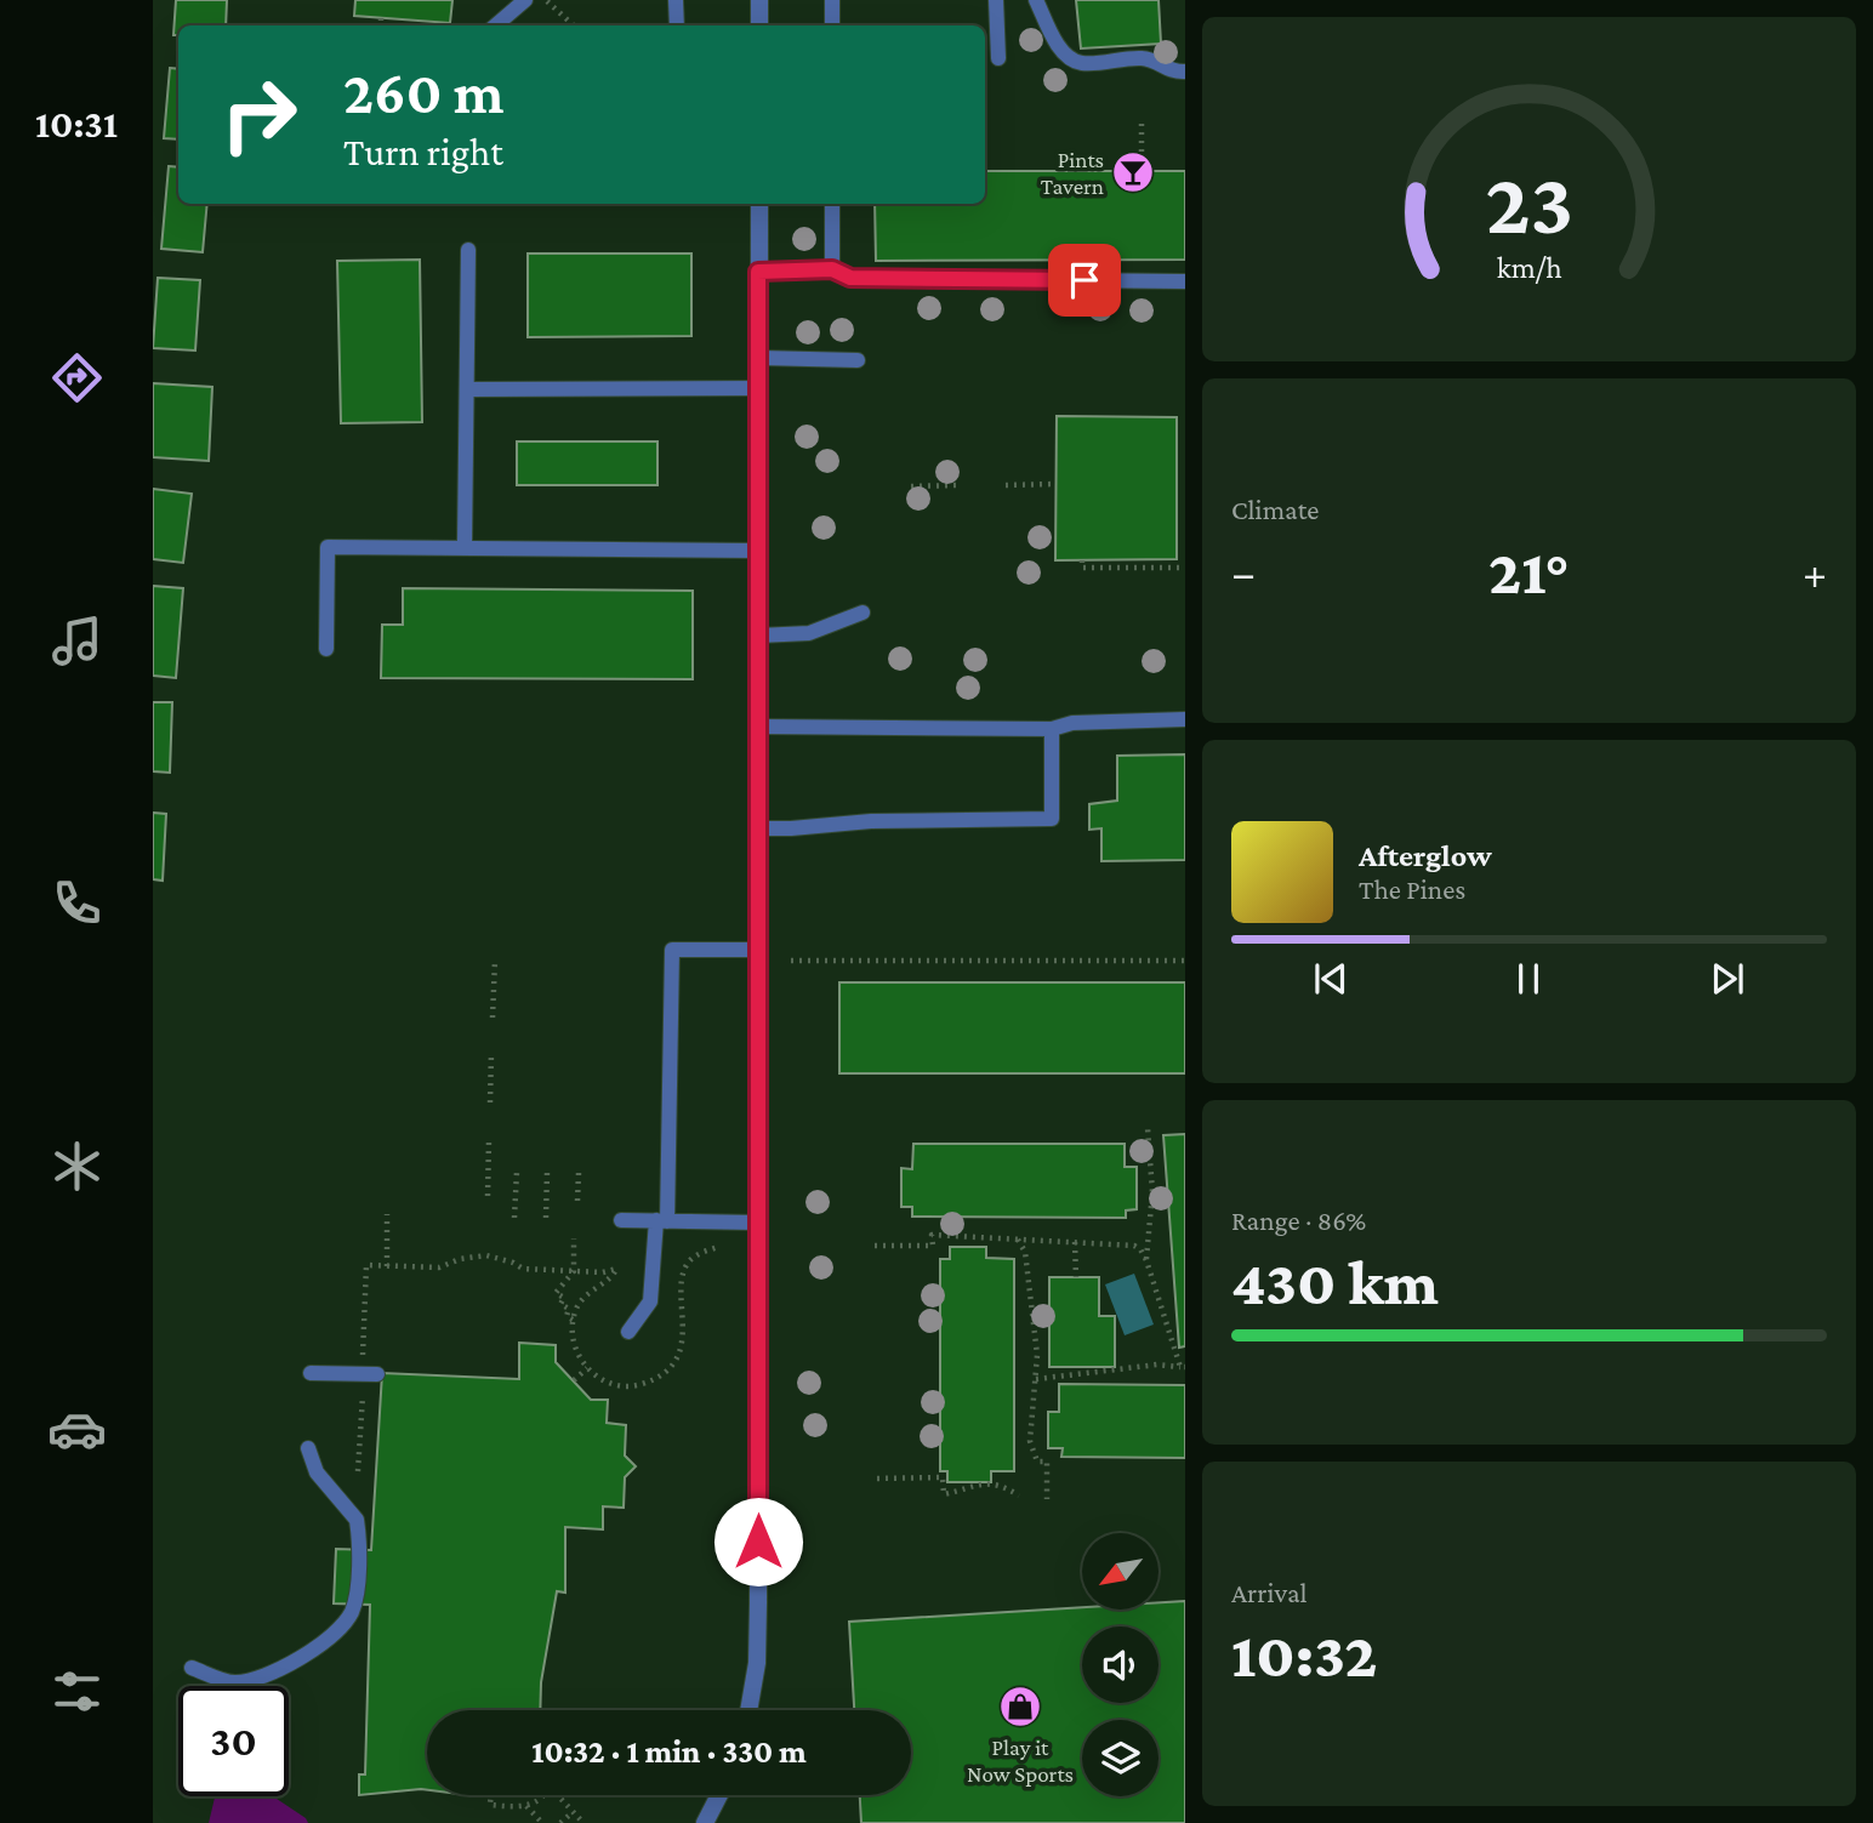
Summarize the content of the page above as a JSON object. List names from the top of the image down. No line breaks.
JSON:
{"places":{"bar":["Pints Tavern"],"shop":["Play it Now Sports"]},"north":"bottom left","page":{"tabs":"10:31","turn":["260 m","Turn right"],"tile":["Climate",["Range · 86%","430 km"],["Arrival","10:32"]],"heat":["−","21°","+"],"song":["Afterglow","The Pines"],"limit":"30","trip":"10:32 · 1 min · 330 m","gauge":["23","km/h"]}}
